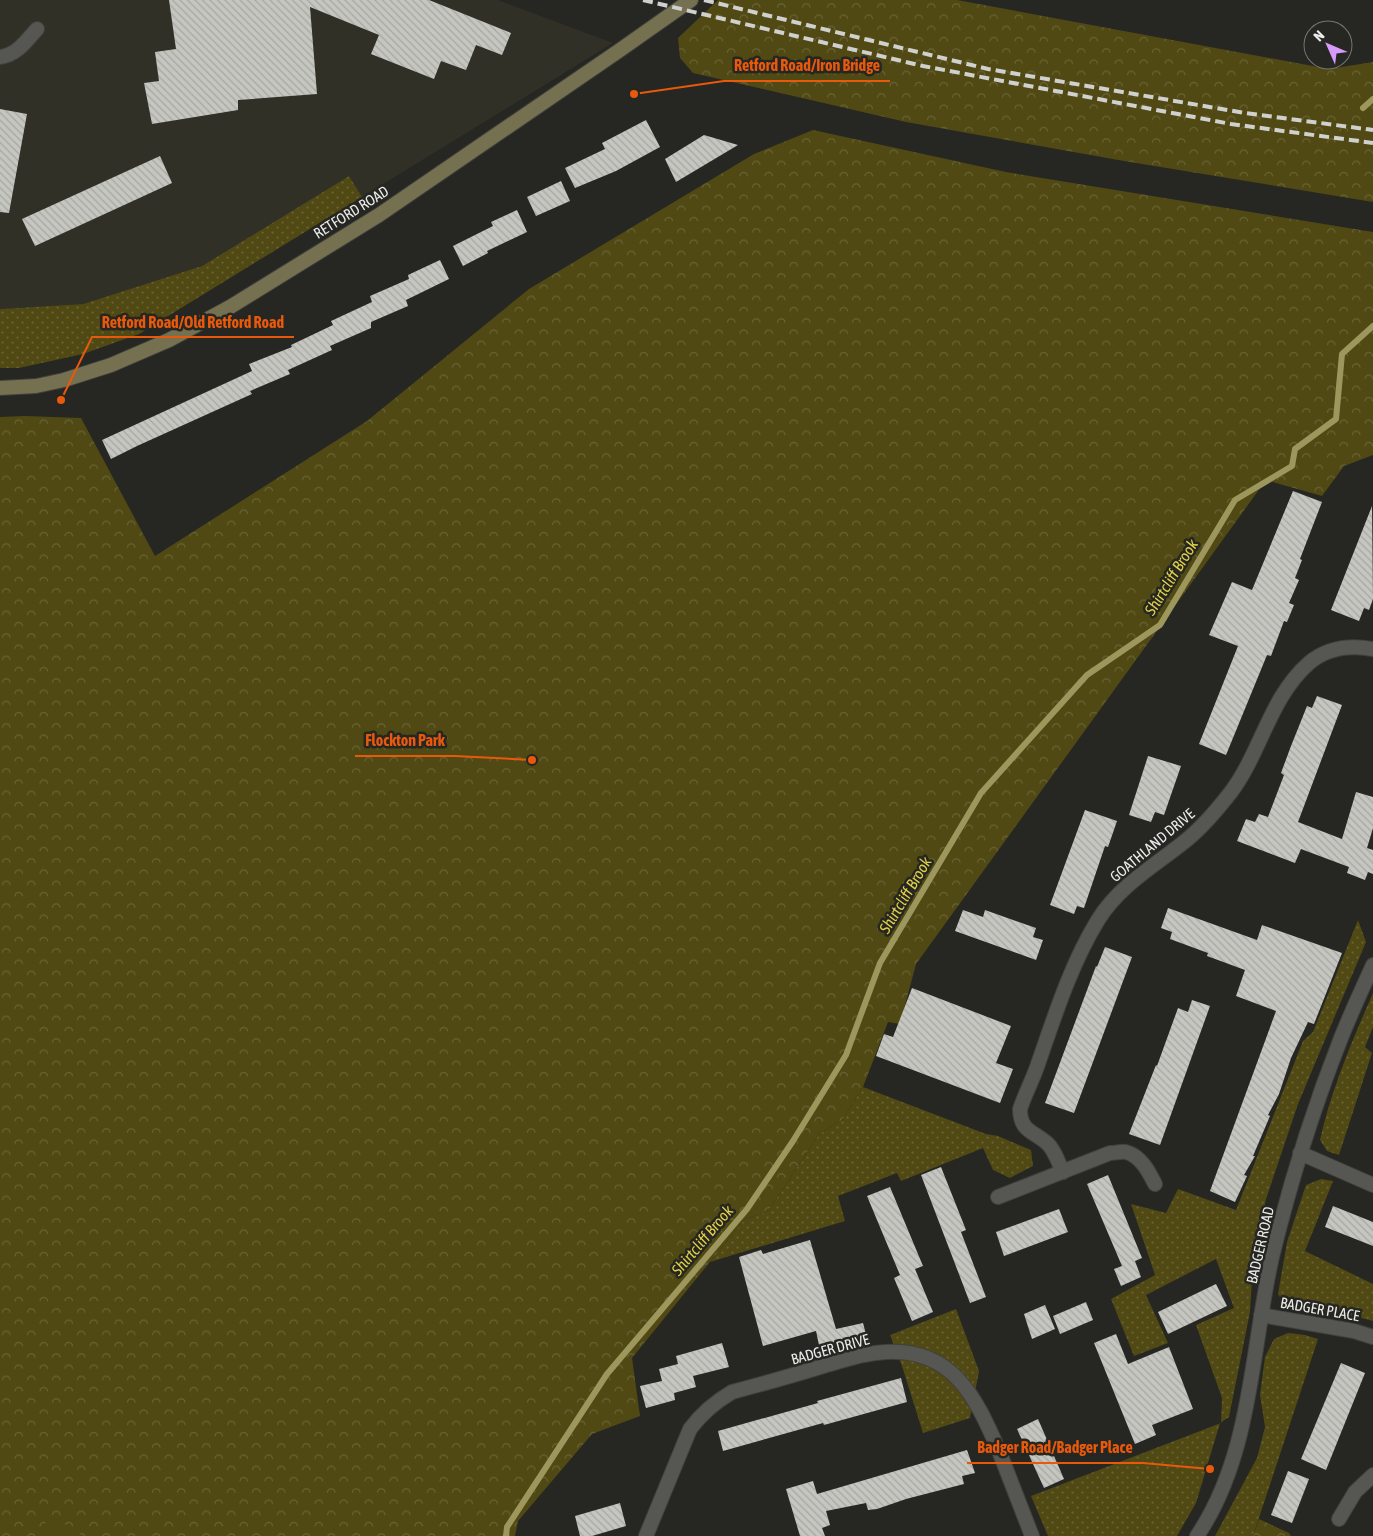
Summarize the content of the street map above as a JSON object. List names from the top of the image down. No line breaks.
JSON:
{"streets":{"main road":["RETFORD ROAD"],"street":["GOATHLAND DRIVE","BADGER ROAD","BADGER PLACE","BADGER DRIVE"]},"crossings":[["BADGER ROAD","BADGER PLACE"]],"water":["Shirtcliff Brook"],"places":["Retford Road/Iron Bridge","Retford Road/Old Retford Road","Flockton Park","Badger Road/Badger Place"],"north":"top left"}
